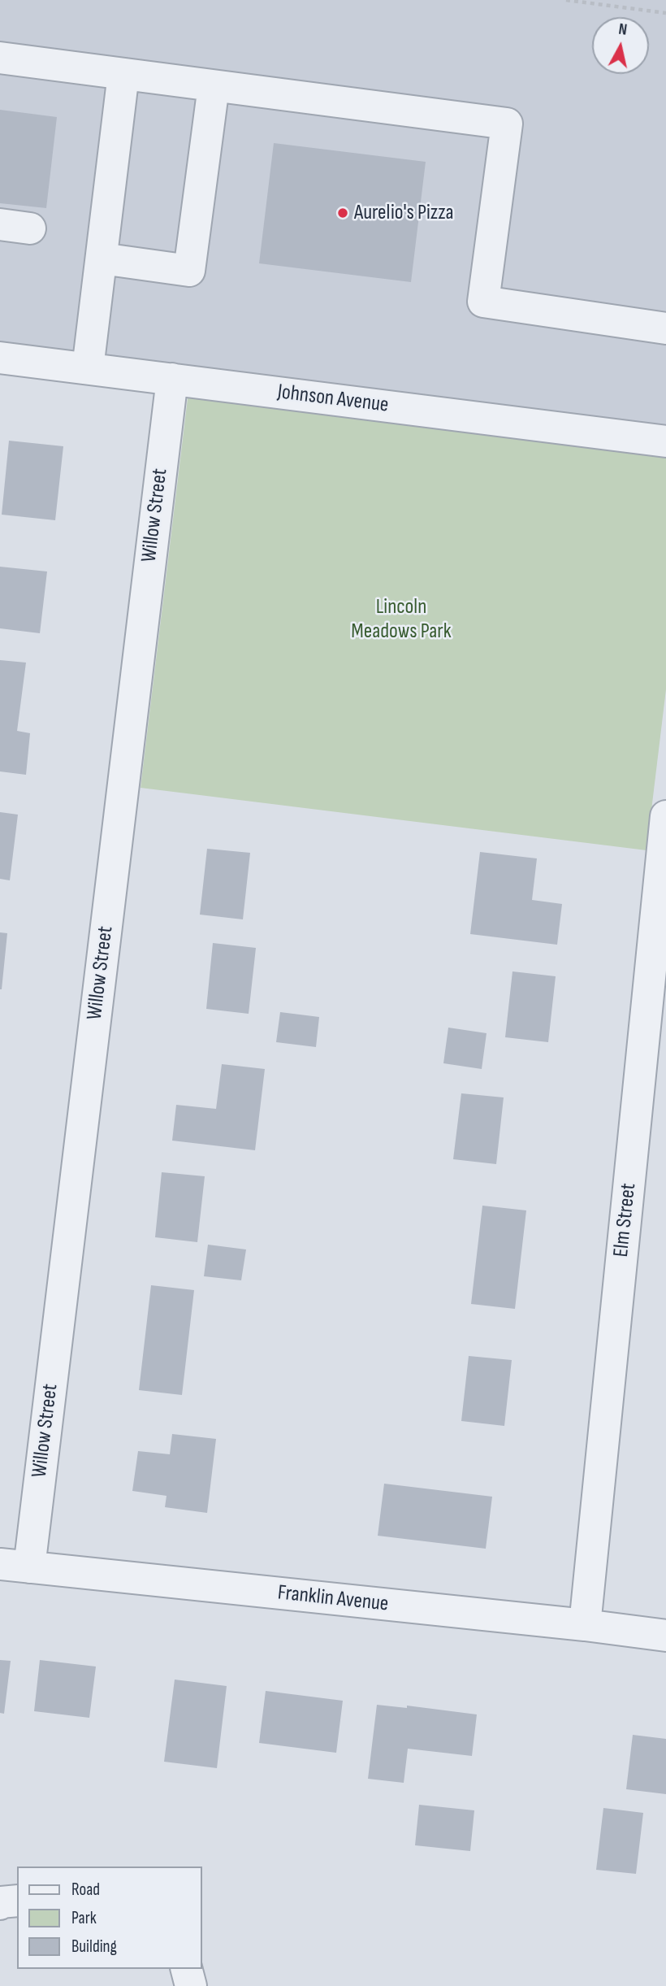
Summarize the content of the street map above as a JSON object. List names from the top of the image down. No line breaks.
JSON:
{"streets":{"street":["Johnson Avenue","Willow Street","Elm Street","Franklin Avenue"]},"crossings":[["Johnson Avenue","Willow Street"],["Willow Street","Franklin Avenue"],["Elm Street","Franklin Avenue"]],"parks":["Lincoln Meadows Park"],"places":["Aurelio's Pizza"],"legend":["Road","Park","Building"],"north":"top"}
